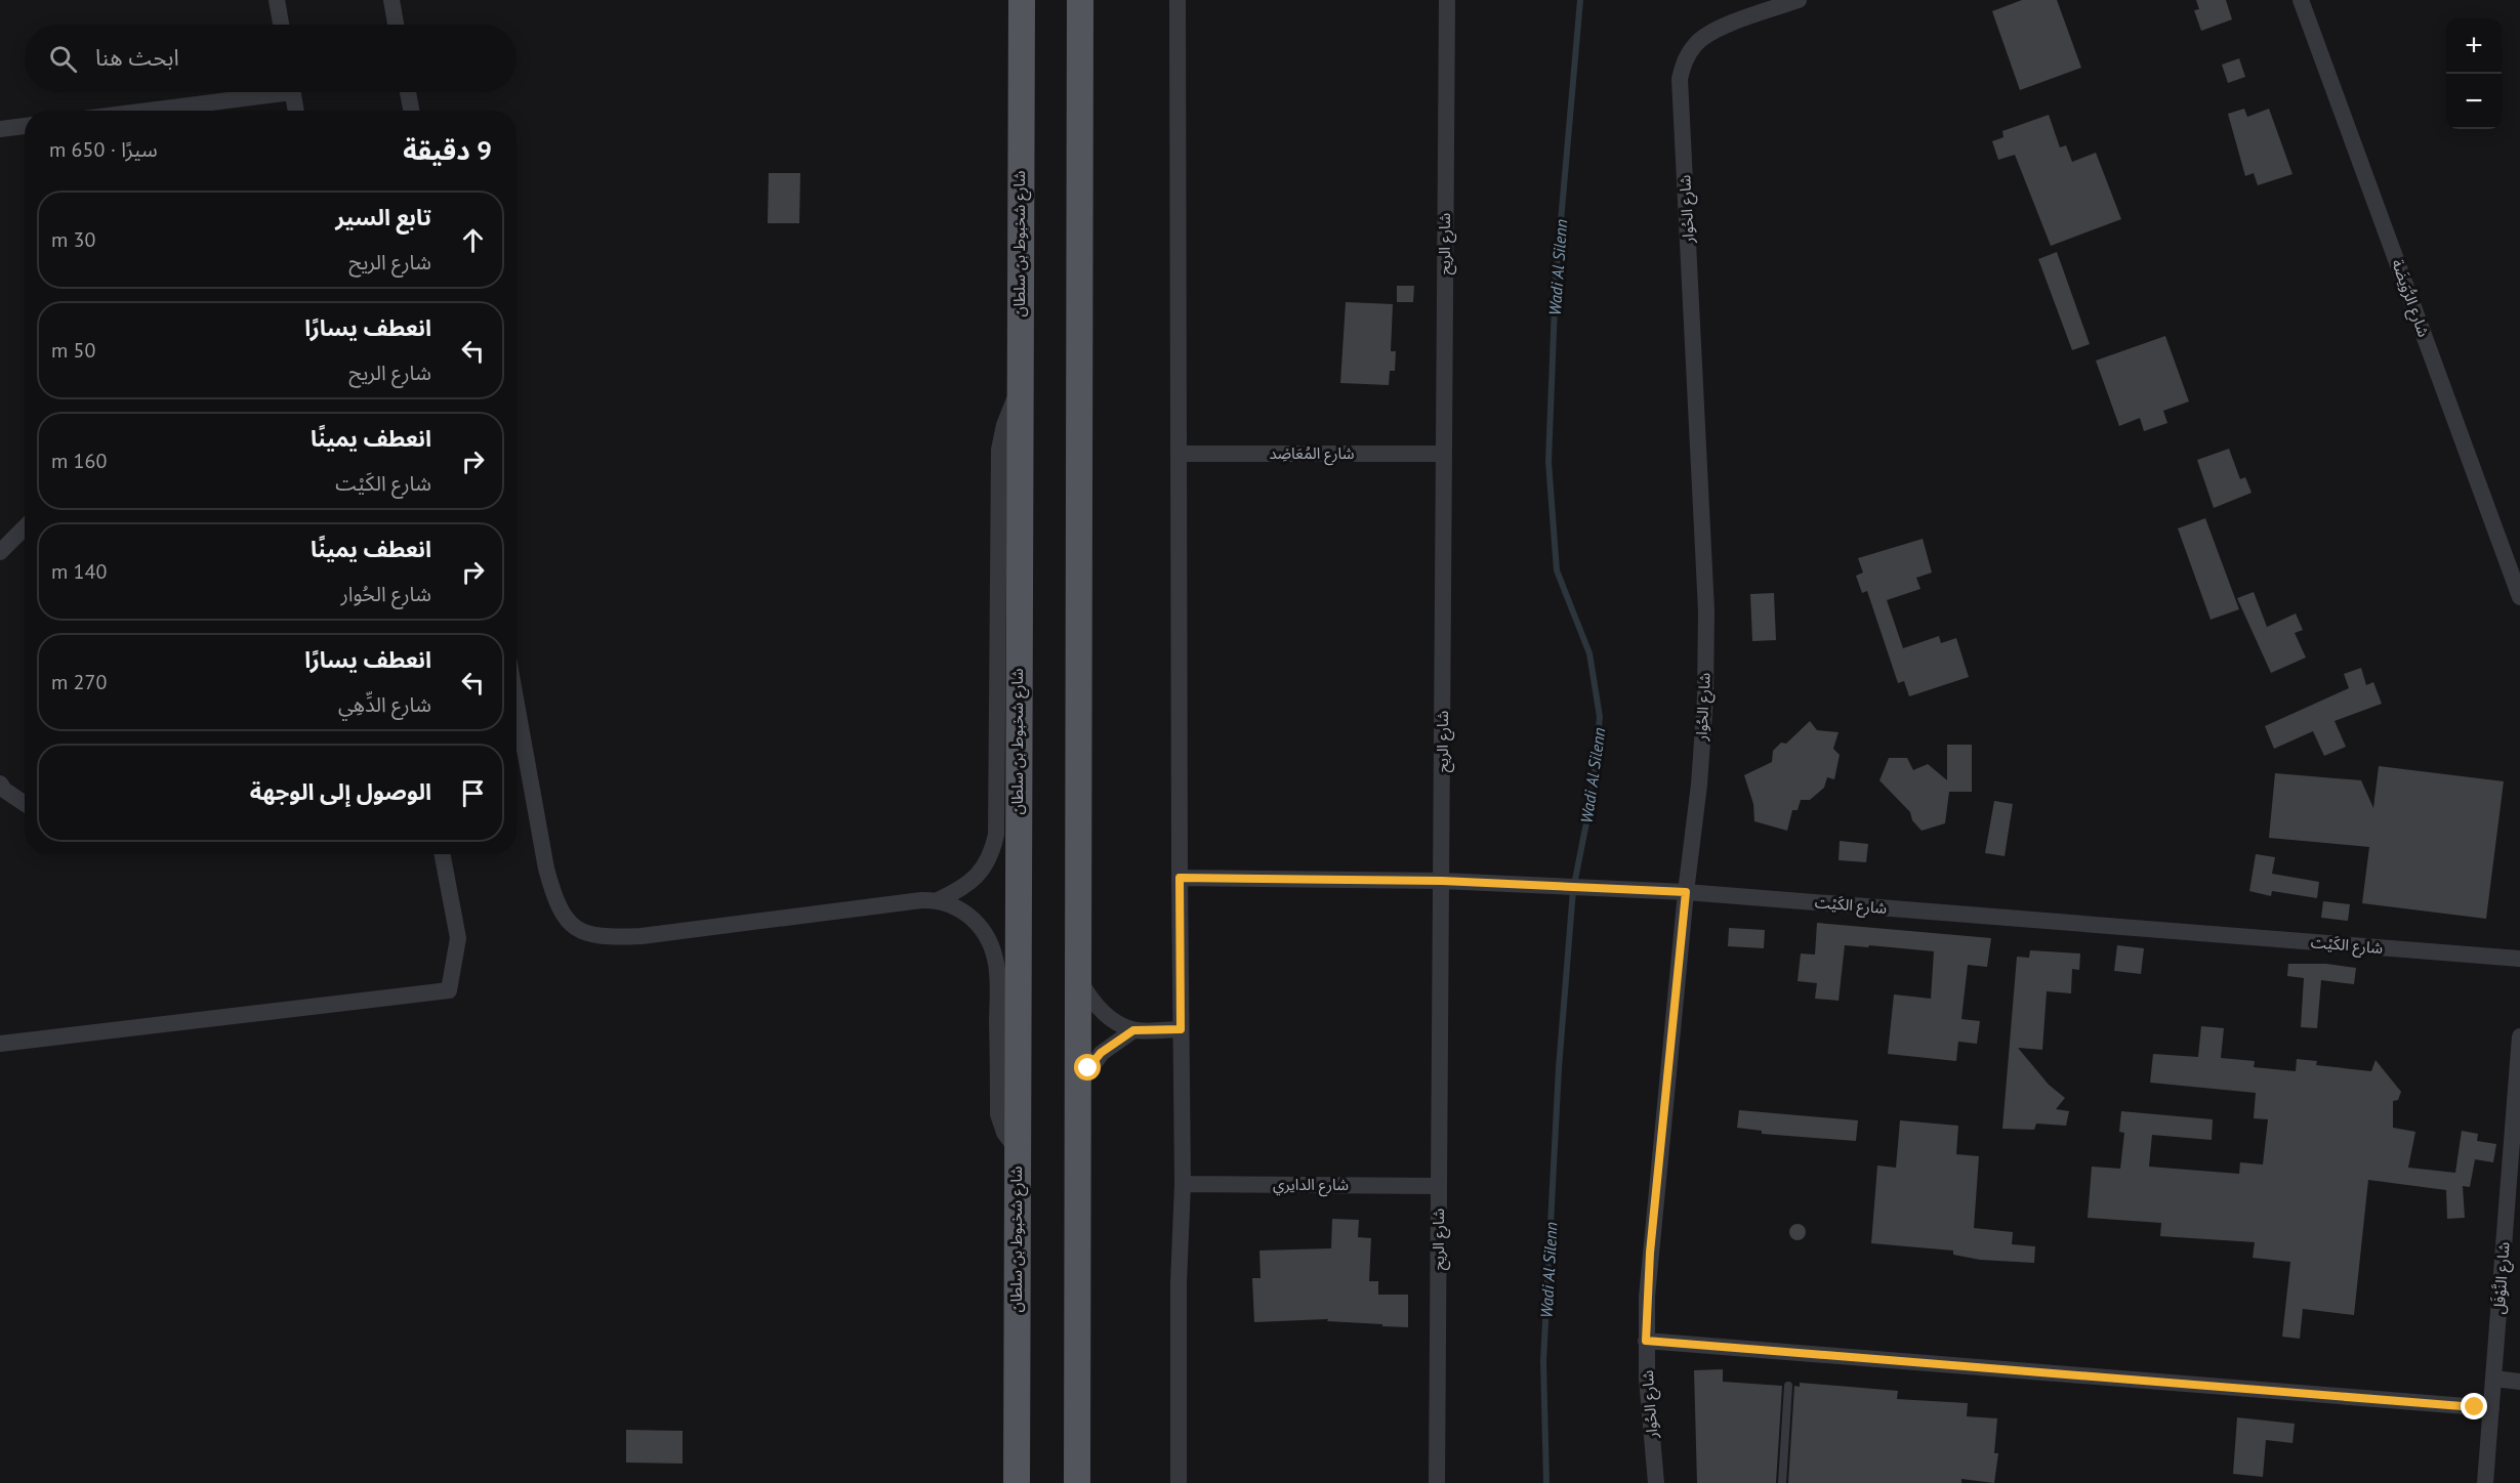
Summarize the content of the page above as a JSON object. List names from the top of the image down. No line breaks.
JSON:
{"streets":{"main road":["شارع شخبوط بن سلطان"],"street":["شارع الحُوار","شارع الريح","شارع الرُّوَيضَة","شارع المُعَاضِد","شارع الكَيْت","شارع الدايري","شارع النَّوْفَل"]},"crossings":[["شارع الحُوار","شارع الكَيْت"],["شارع الريح","شارع المُعَاضِد"],["شارع الريح","شارع الكَيْت"],["شارع الريح","شارع الدايري"]],"water":["Wadi Al Silenn"],"page":{"map_buttons":["+","−"],"search":"ابحث هنا","heading":["9 دقيقة","سيرًا · 650 m"],"list":[["تابع السير","شارع الريح","30 m"],["انعطف يسارًا","شارع الريح","50 m"],["انعطف يمينًا","شارع الكَيْت","160 m"],["انعطف يمينًا","شارع الحُوار","140 m"],["انعطف يسارًا","شارع الدِّهِي","270 m"],"الوصول إلى الوجهة"]}}
